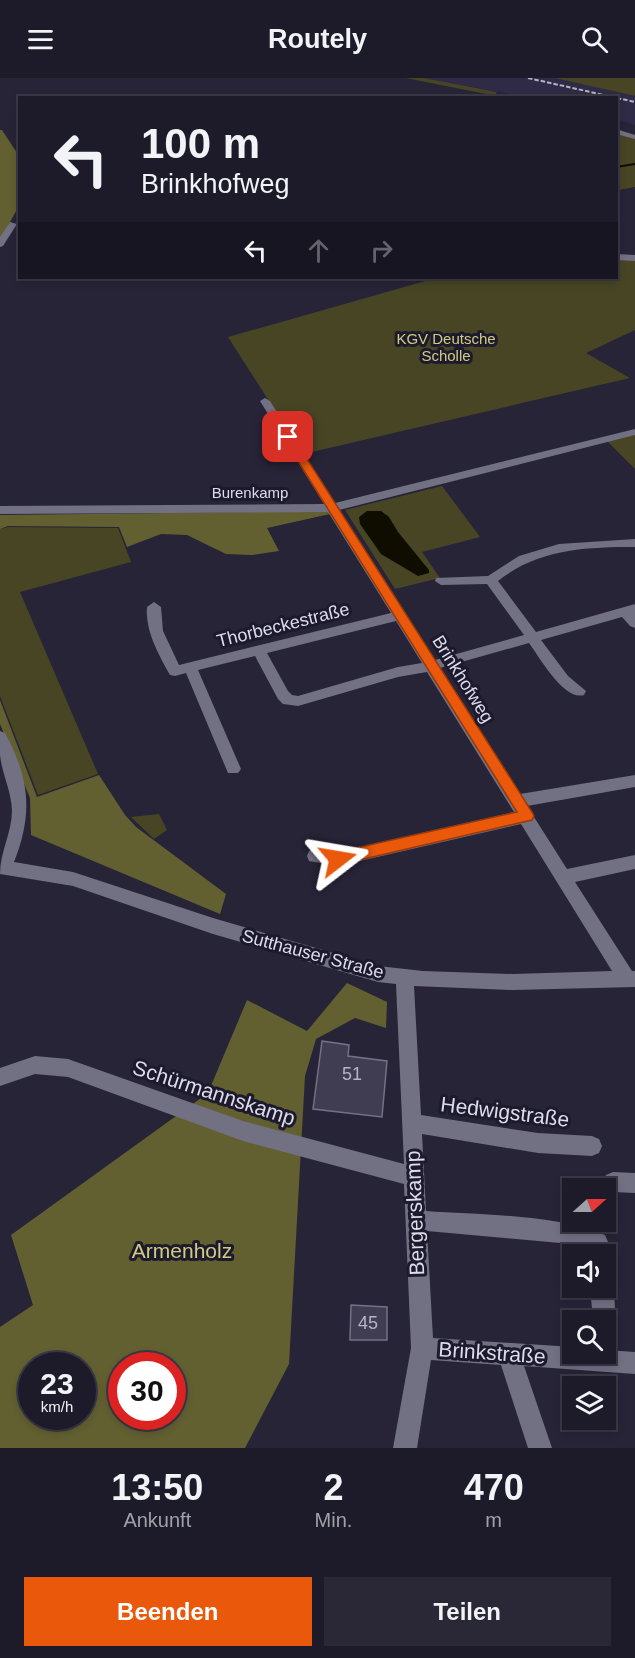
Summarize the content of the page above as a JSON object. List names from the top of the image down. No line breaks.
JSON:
{"streets":{"street":["Burenkamp","Thorbeckestraße","Brinkhofweg","Sutthauser Straße","Schürmannskamp","Hedwigstraße","Bergerskamp","Brinkstraße"]},"crossings":[["Burenkamp","Brinkhofweg"],["Thorbeckestraße","Brinkhofweg"],["Brinkhofweg","Sutthauser Straße"],["Sutthauser Straße","Bergerskamp"],["Schürmannskamp","Bergerskamp"],["Hedwigstraße","Bergerskamp"],["Bergerskamp","Brinkstraße"]],"parks":["KGV Deutsche Scholle","Armenholz"],"house_numbers":["51","45"],"north":"right","page":{"header":"Routely","turn":["100 m","Brinkhofweg"],"speed":"23 km/h","limit":"30","eta":["13:50","Ankunft","2","Min.","470","m"],"buttons":["Beenden","Teilen"]}}
